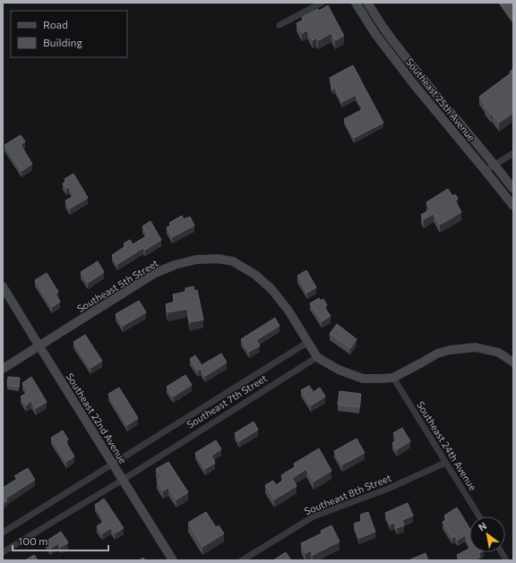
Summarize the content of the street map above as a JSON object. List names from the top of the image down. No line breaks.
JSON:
{"streets":{"street":["Southeast 25th Avenue","Southeast 5th Street","Southeast 7th Street","Southeast 22nd Avenue","Southeast 24th Avenue","Southeast 8th Street"]},"crossings":[["Southeast 5th Street","Southeast 7th Street"],["Southeast 5th Street","Southeast 22nd Avenue"],["Southeast 7th Street","Southeast 22nd Avenue"],["Southeast 24th Avenue","Southeast 8th Street"]],"legend":["Road","Building"],"scale_bar":"100 m","north":"top left"}
